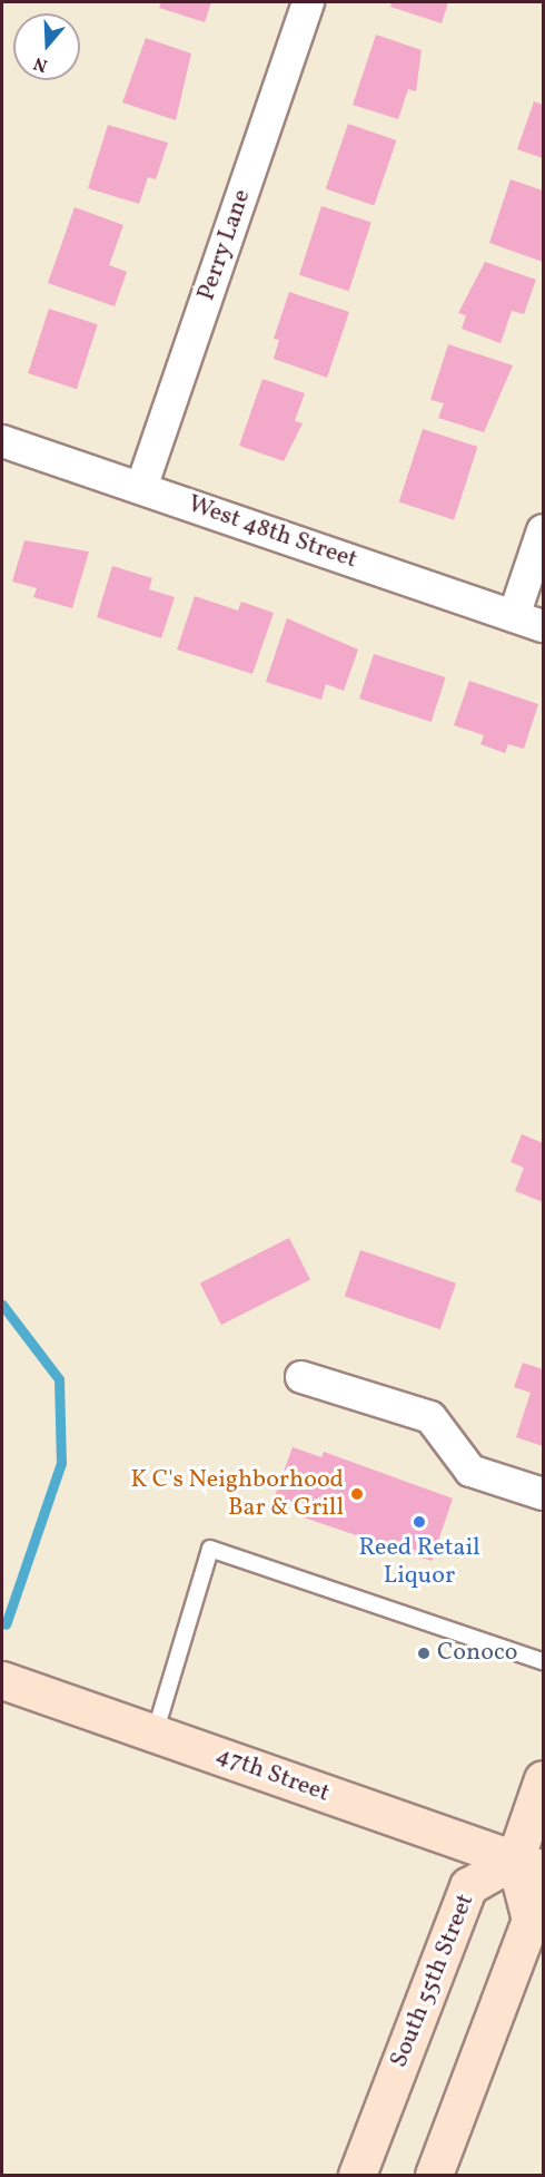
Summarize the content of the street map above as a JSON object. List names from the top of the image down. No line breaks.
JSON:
{"streets":{"street":["Perry Lane","West 48th Street","47th Street","South 55th Street"]},"crossings":[["Perry Lane","West 48th Street"],["47th Street","South 55th Street"]],"places":["K C's Neighborhood Bar & Grill","Reed Retail Liquor","Conoco"],"north":"bottom"}
